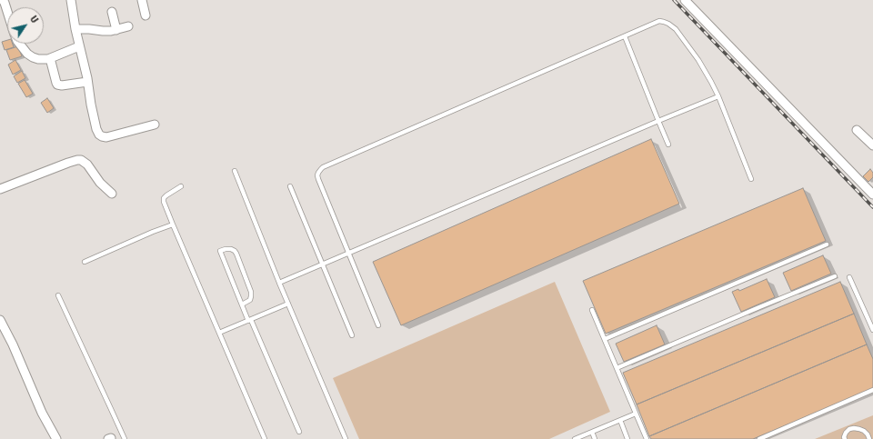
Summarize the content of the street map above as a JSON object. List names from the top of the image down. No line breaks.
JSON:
{"north":"top right"}
